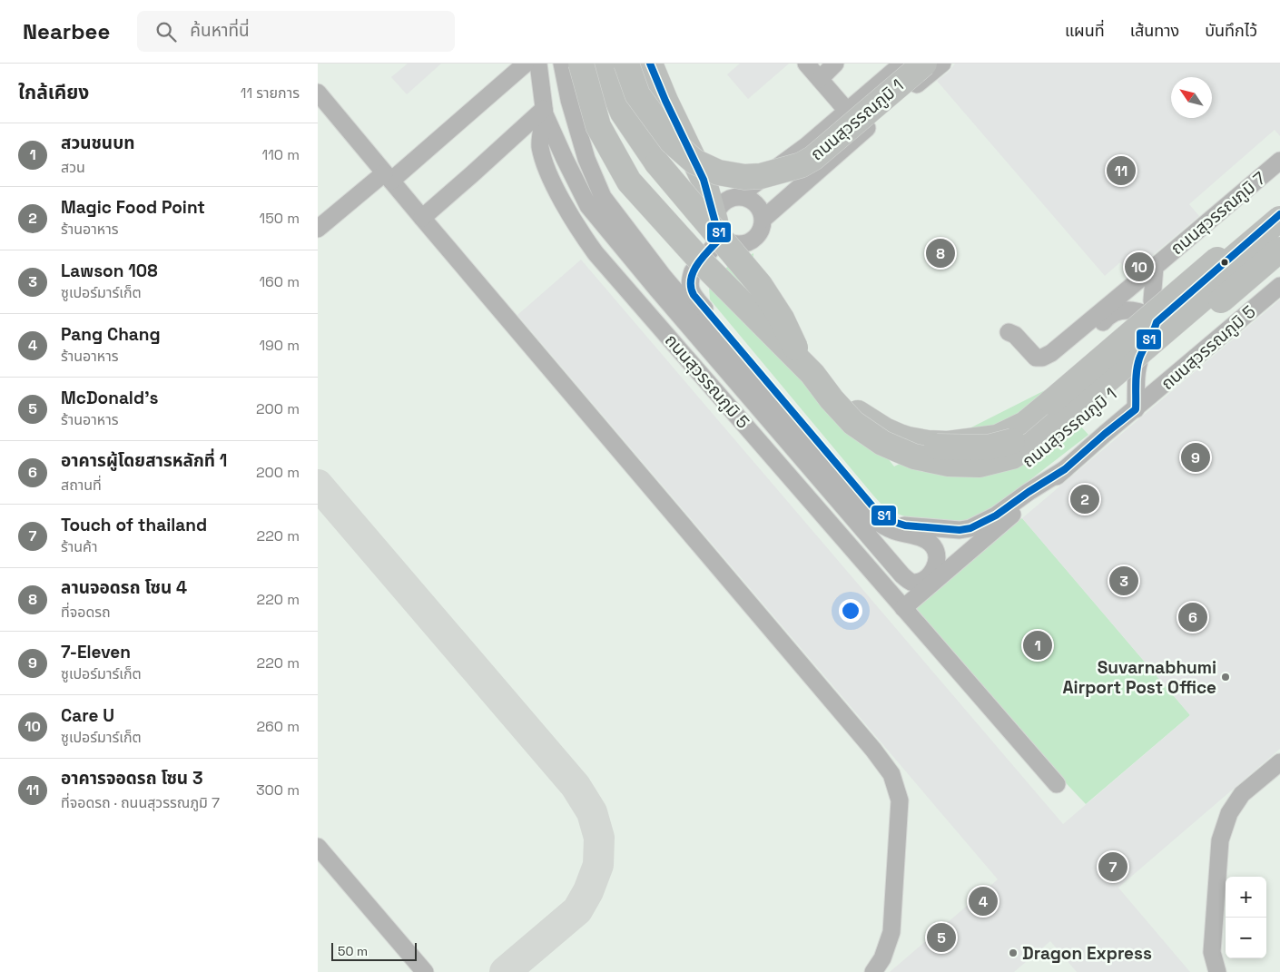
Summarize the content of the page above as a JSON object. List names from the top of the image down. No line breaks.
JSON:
{"streets":{"highway":["ถนนสุวรรณภูมิ 1"],"street":["ถนนสุวรรณภูมิ 7","ถนนสุวรรณภูมิ 5"]},"crossings":[["ถนนสุวรรณภูมิ 7","ถนนสุวรรณภูมิ 5"]],"places":["Suvarnabhumi Airport Post Office","Dragon Express"],"lines":["transit line S1"],"scale_bar":"50 m","north":"top left","page":{"header":"Nearbee","search":"ค้นหาที่นี่","nav":["แผนที่","เส้นทาง","บันทึกไว้"],"heading":["ใกล้เคียง","11 รายการ"],"list":[{"mark":"1","name":"สวนชนบท","note":"สวน","value":"110 m"},{"mark":"2","name":"Magic Food Point","note":"ร้านอาหาร","value":"150 m"},{"mark":"3","name":"Lawson 108","note":"ซูเปอร์มาร์เก็ต","value":"160 m"},{"mark":"4","name":"Pang Chang","note":"ร้านอาหาร","value":"190 m"},{"mark":"5","name":"McDonald's","note":"ร้านอาหาร","value":"200 m"},{"mark":"6","name":"อาคารผู้โดยสารหลักที่ 1","note":"สถานที่","value":"200 m"},{"mark":"7","name":"Touch of thailand","note":"ร้านค้า","value":"220 m"},{"mark":"8","name":"ลานจอดรถ โซน 4","note":"ที่จอดรถ","value":"220 m"},{"mark":"9","name":"7-Eleven","note":"ซูเปอร์มาร์เก็ต","value":"220 m"},{"mark":"10","name":"Care U","note":"ซูเปอร์มาร์เก็ต","value":"260 m"},{"mark":"11","name":"อาคารจอดรถ โซน 3","note":"ที่จอดรถ · ถนนสุวรรณภูมิ 7","value":"300 m"}],"pins":["11","8","10","9","2","3","6","1","7","4","5"],"map_buttons":["+","−"],"scale":"50 m"}}
